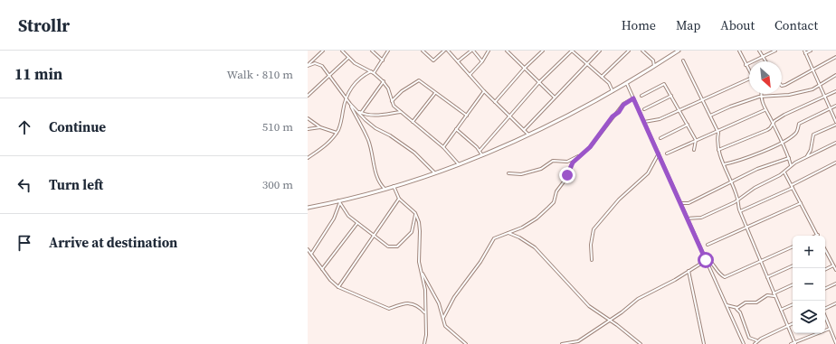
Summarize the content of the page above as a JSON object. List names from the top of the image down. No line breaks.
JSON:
{"north":"bottom right","page":{"header":"Strollr","nav":["Home","Map","About","Contact"],"heading":["11 min","Walk · 810 m"],"list":[["Continue","510 m"],["Turn left","300 m"],"Arrive at destination"],"map_buttons":["+","−"]}}
